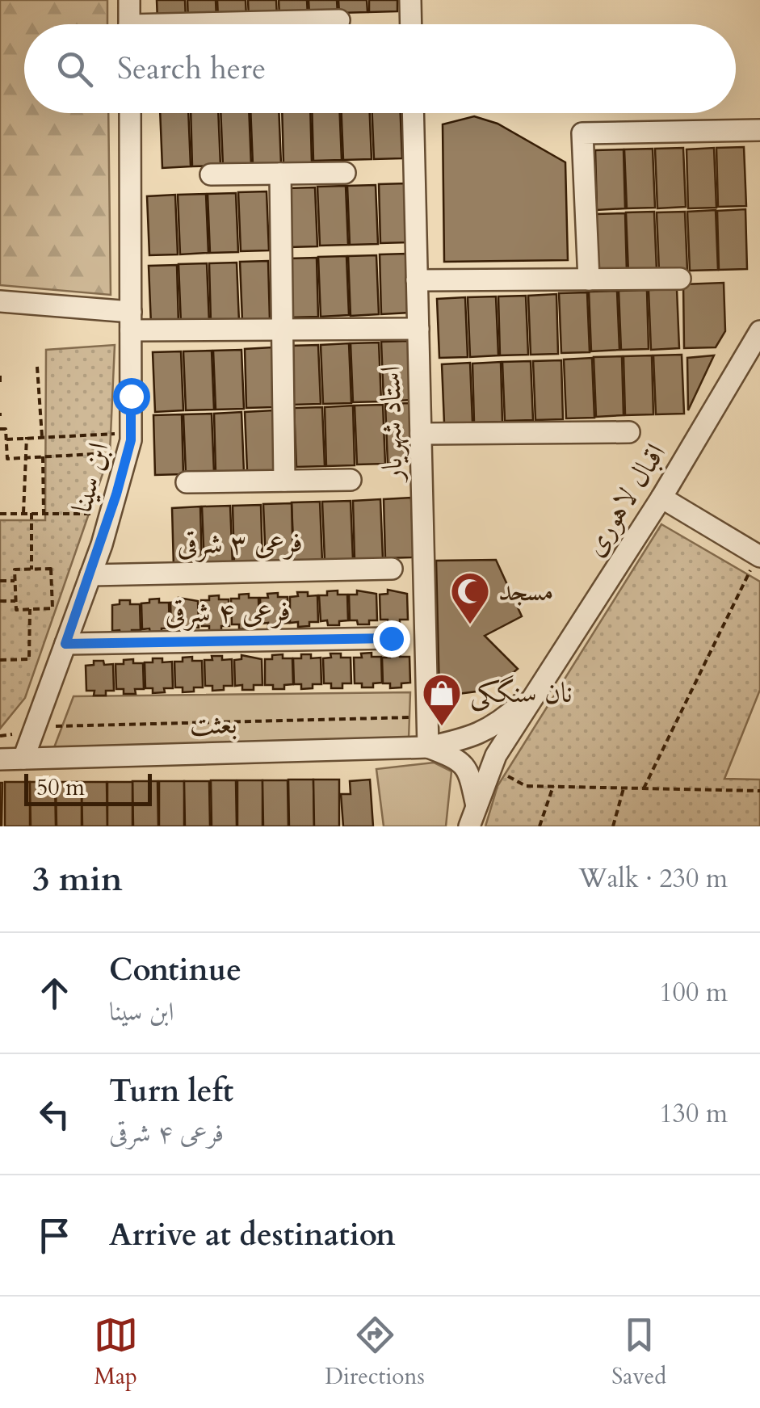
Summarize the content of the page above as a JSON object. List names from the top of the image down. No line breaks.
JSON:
{"streets":{"street":["استاد شهریار","ابن سینا","اقبال لاهوری","فرعی ۳ شرقی","فرعی ۴ شرقی","بعثت"]},"crossings":[["استاد شهریار","بعثت"],["ابن سینا","فرعی ۳ شرقی"],["ابن سینا","فرعی ۴ شرقی"],["ابن سینا","بعثت"],["اقبال لاهوری","بعثت"]],"places":{"mosque":["مسجد"],"shop":["نان سنگکی"]},"scale_bar":"50 m","page":{"search":"Search here","scale":"50 m","heading":["3 min","Walk · 230 m"],"list":[["Continue","ابن سینا","100 m"],["Turn left","فرعی ۴ شرقی","130 m"],"Arrive at destination"],"nav":["Map","Directions","Saved"]}}
